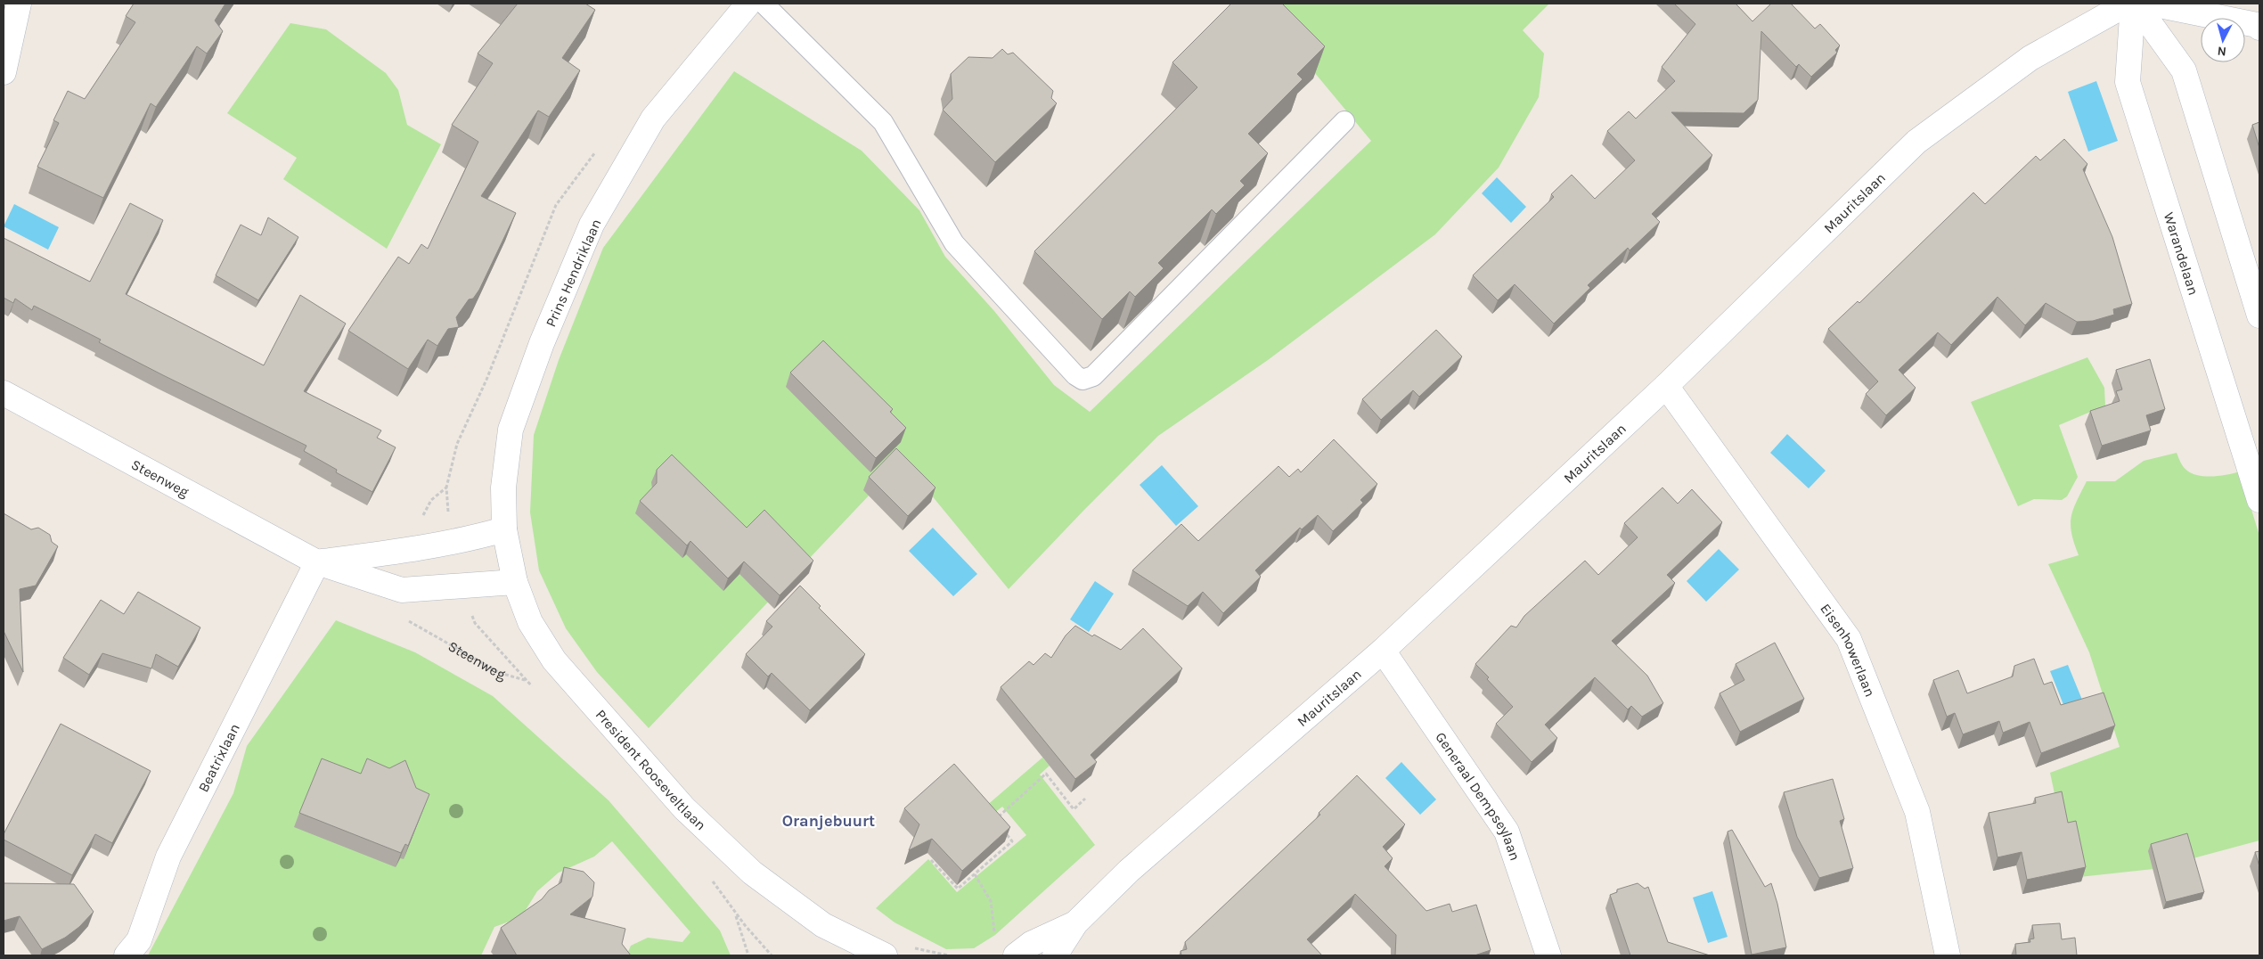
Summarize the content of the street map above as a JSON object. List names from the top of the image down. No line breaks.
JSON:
{"streets":{"street":["Mauritslaan","Warandelaan","Prins Hendriklaan","Steenweg","Eisenhowerlaan","Beatrixlaan","President Rooseveltlaan","Generaal Dempseylaan"]},"crossings":[["Mauritslaan","Eisenhowerlaan"],["Mauritslaan","Generaal Dempseylaan"],["Prins Hendriklaan","Steenweg"],["Prins Hendriklaan","President Rooseveltlaan"],["Steenweg","Beatrixlaan"],["Steenweg","President Rooseveltlaan"]],"districts":["Oranjebuurt"],"north":"bottom"}
